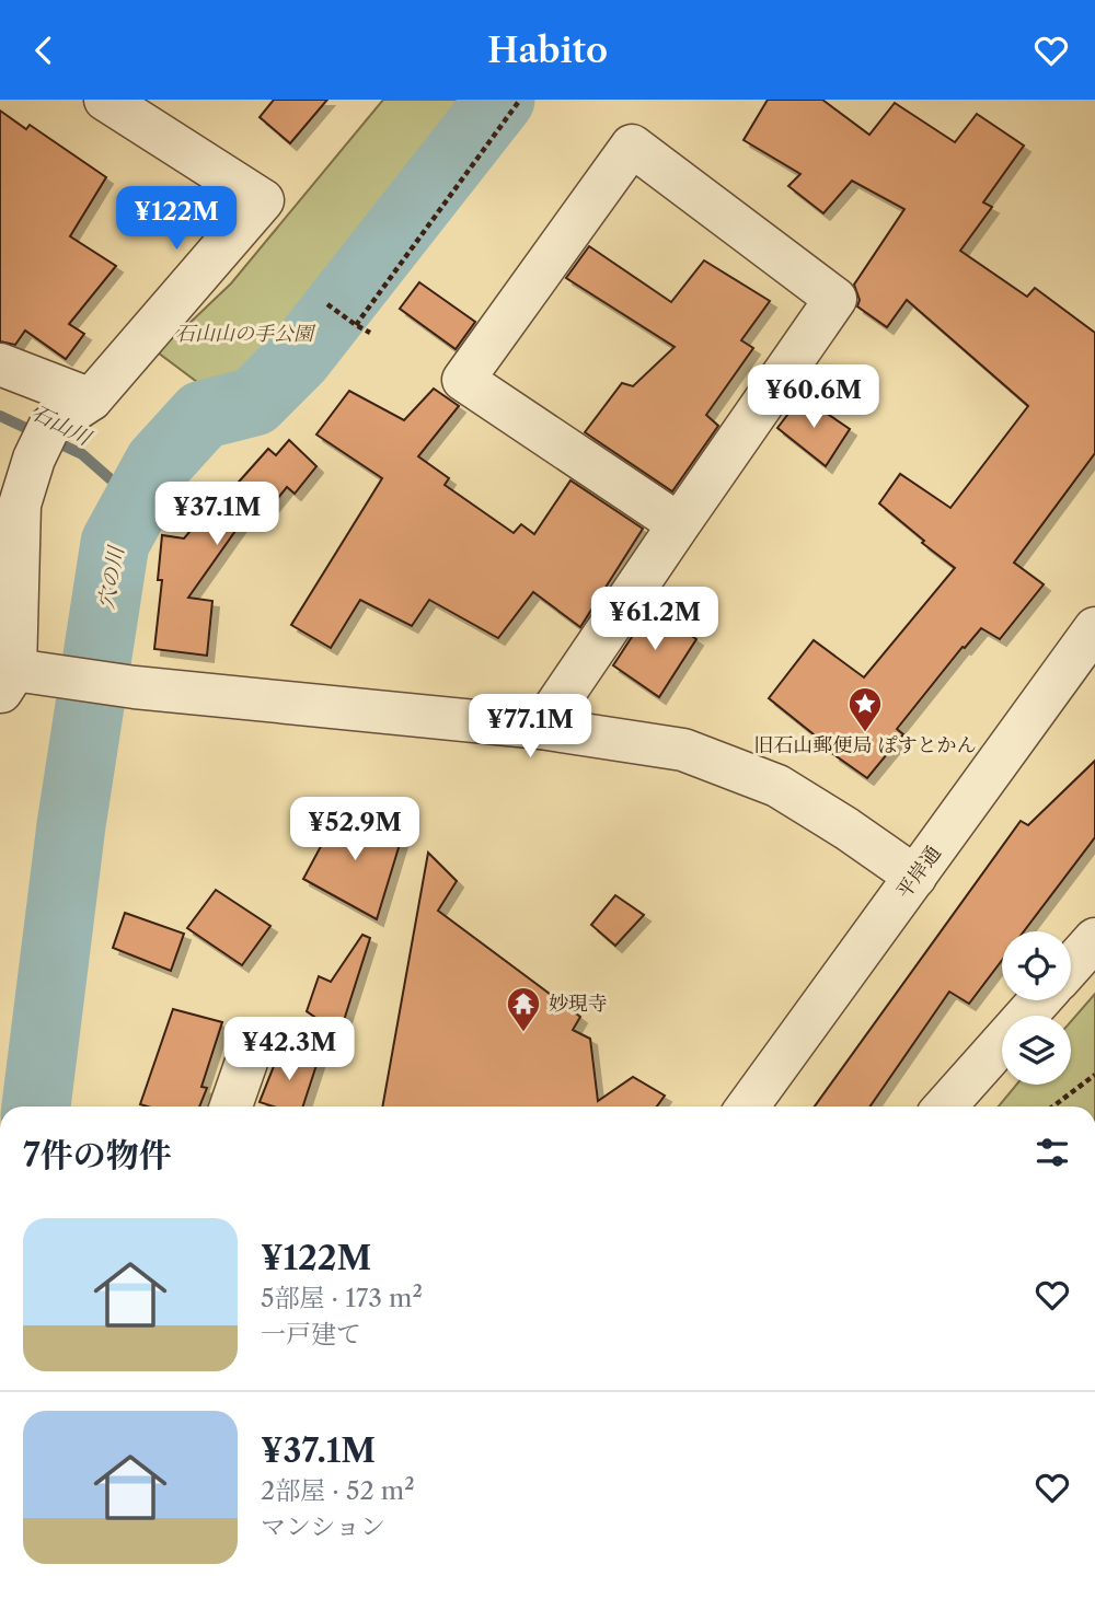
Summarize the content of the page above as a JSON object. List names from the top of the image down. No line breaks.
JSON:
{"streets":{"street":["平岸通"]},"water":["石山川","穴の川"],"parks":["石山山の手公園"],"places":{"place":["旧石山郵便局 ぽすとかん"],"temple":["妙現寺"]},"page":{"header":"Habito","price":["¥122M","¥60.6M","¥37.1M","¥61.2M","¥77.1M","¥52.9M","¥42.3M"],"heading":"7件の物件","list":[{"name":"¥122M","note":"5部屋 · 173 m² · 一戸建て"},{"name":"¥37.1M","note":"2部屋 · 52 m² · マンション"}]}}
